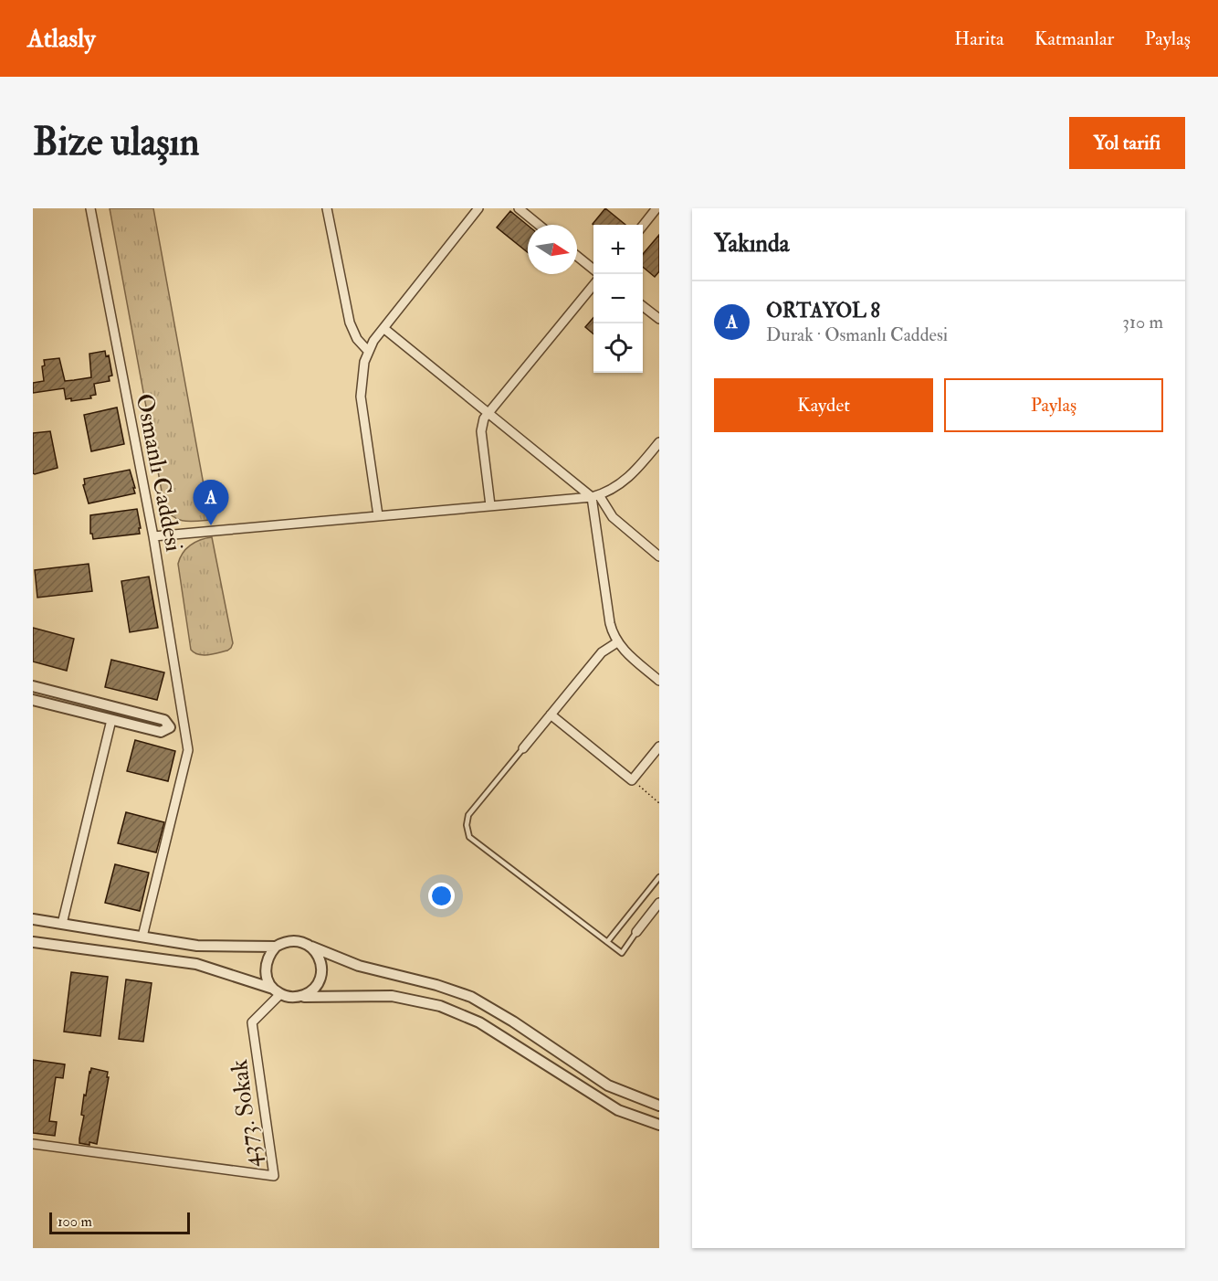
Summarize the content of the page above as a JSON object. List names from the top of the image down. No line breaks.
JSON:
{"streets":{"street":["Osmanlı Caddesi","4373. Sokak"]},"scale_bar":"100 m","north":"right","page":{"header":"Atlasly","nav":["Harita","Katmanlar","Paylaş"],"buttons":["Yol tarifi",["Kaydet","Paylaş"]],"title":"Bize ulaşın","heading":"Yakında","map_buttons":["+","−"],"list":[{"mark":"A","name":"ORTAYOL 8","note":"Durak · Osmanlı Caddesi","value":"310 m"}],"pins":"A","scale":"100 m"}}
